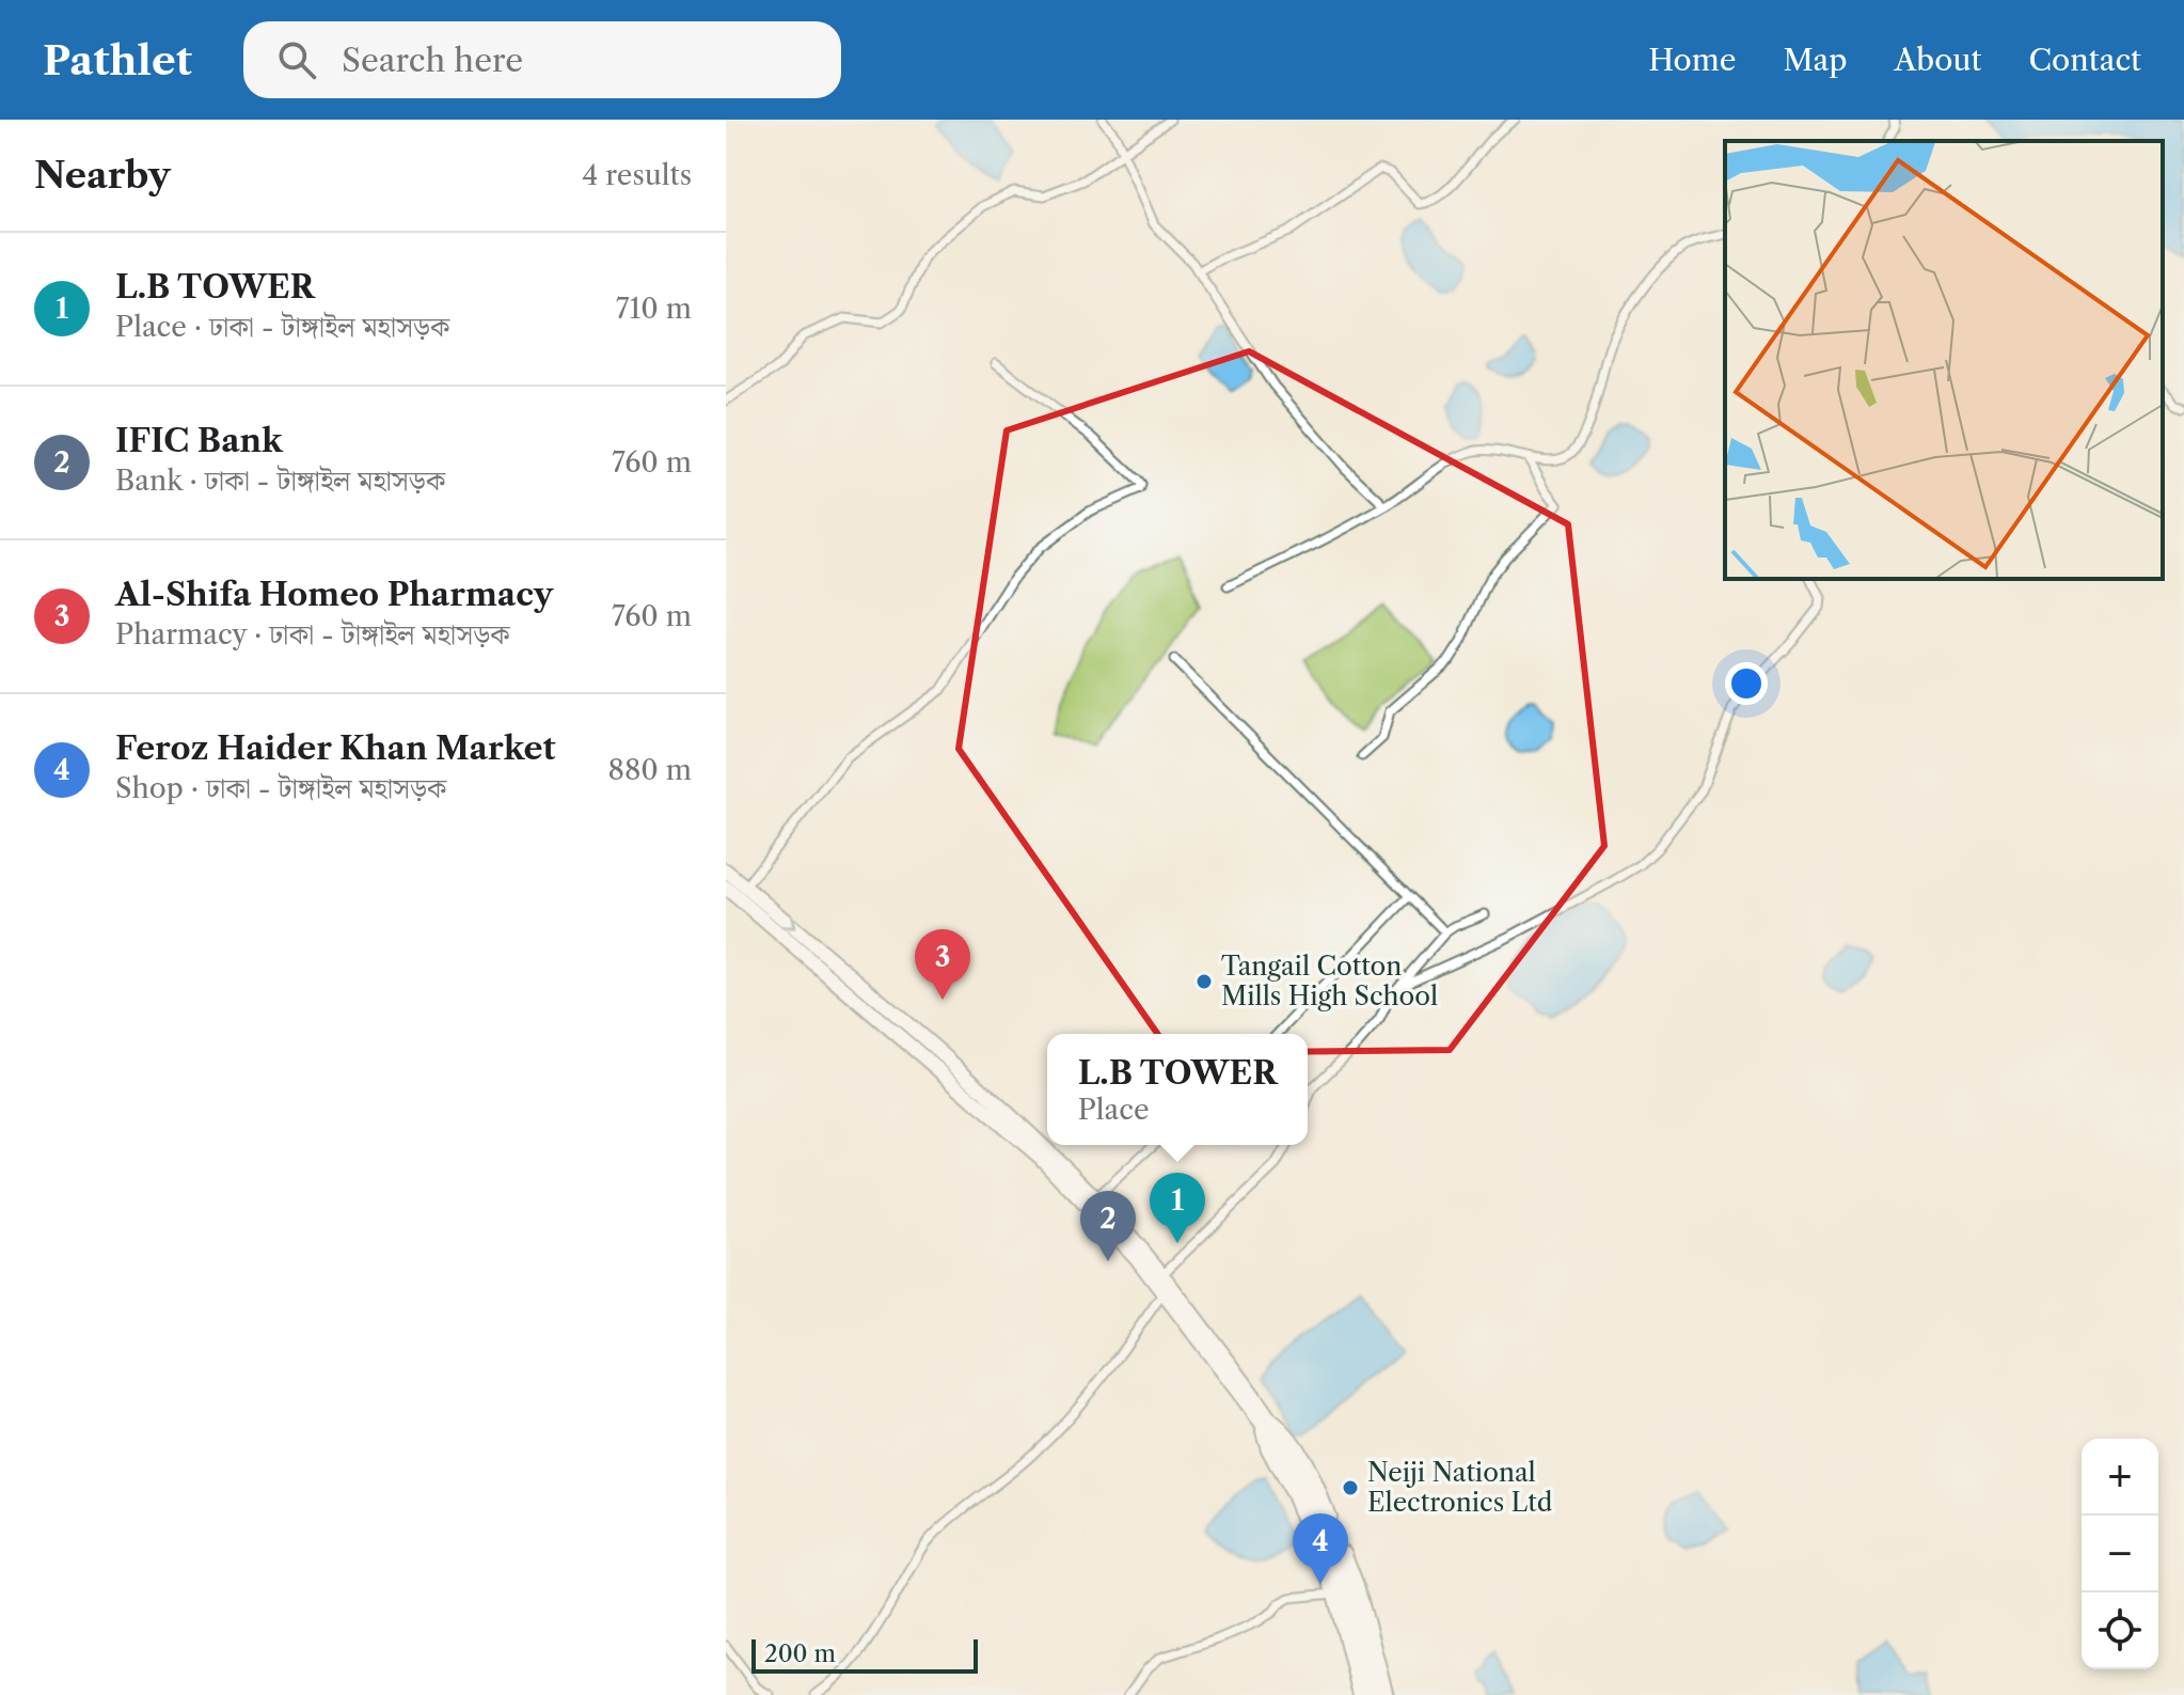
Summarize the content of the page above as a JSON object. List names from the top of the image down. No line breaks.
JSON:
{"places":["Tangail Cotton Mills High School","Neiji National Electronics Ltd"],"scale_bar":"200 m","page":{"header":"Pathlet","search":"Search here","nav":["Home","Map","About","Contact"],"heading":["Nearby","4 results"],"list":[{"mark":"1","name":"L.B TOWER","note":"Place · ঢাকা - টাঙ্গাইল মহাসড়ক","value":"710 m"},{"mark":"2","name":"IFIC Bank","note":"Bank · ঢাকা - টাঙ্গাইল মহাসড়ক","value":"760 m"},{"mark":"3","name":"Al-Shifa Homeo Pharmacy","note":"Pharmacy · ঢাকা - টাঙ্গাইল মহাসড়ক","value":"760 m"},{"mark":"4","name":"Feroz Haider Khan Market","note":"Shop · ঢাকা - টাঙ্গাইল মহাসড়ক","value":"880 m"}],"pins":["3","1","2","4"],"popup":["L.B TOWER","Place"],"map_buttons":["+","−"],"scale":"200 m"}}
